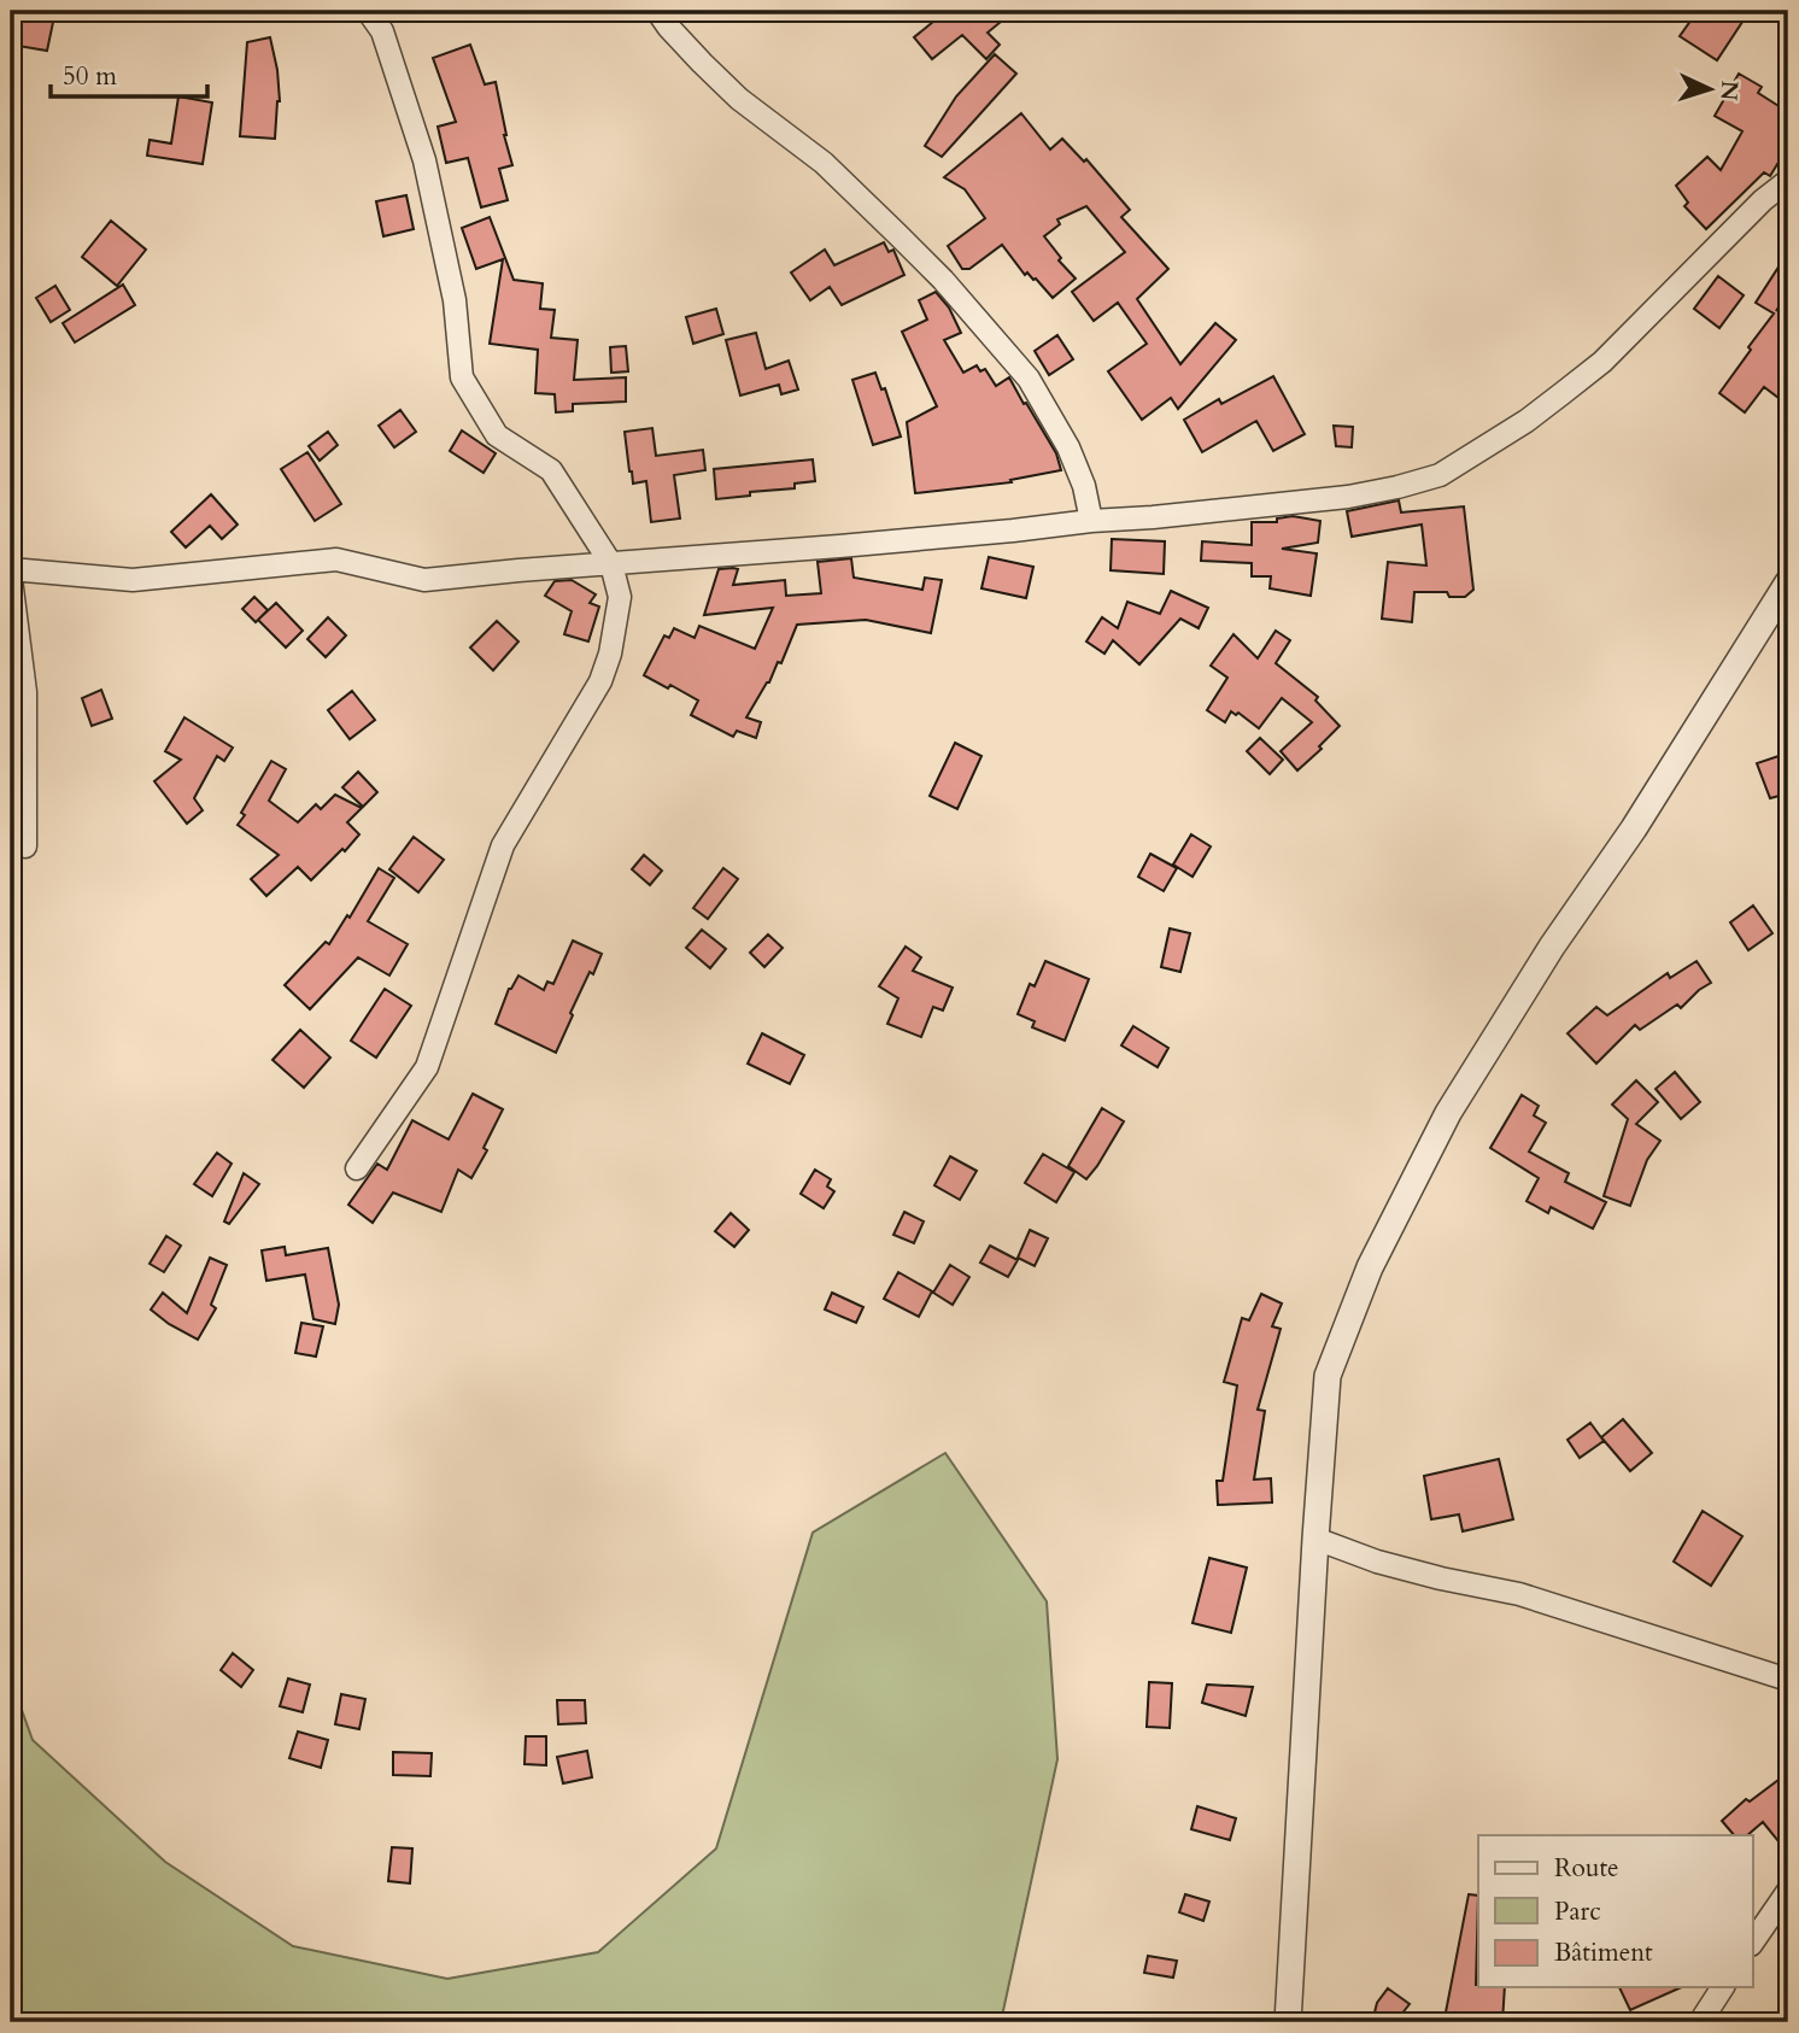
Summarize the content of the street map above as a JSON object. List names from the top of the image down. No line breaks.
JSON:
{"legend":["Route","Parc","Bâtiment"],"scale_bar":"50 m","north":"right"}
